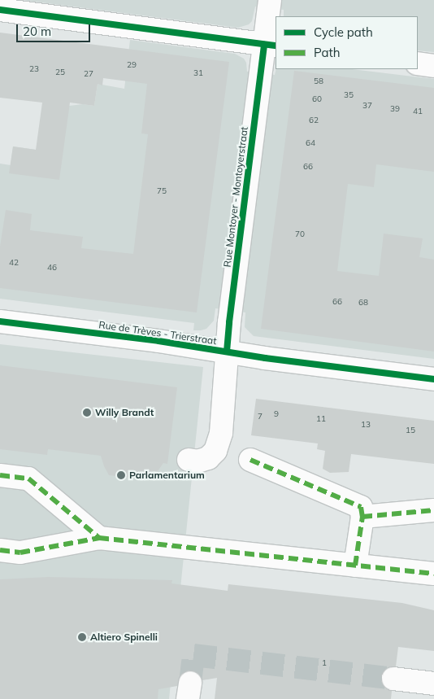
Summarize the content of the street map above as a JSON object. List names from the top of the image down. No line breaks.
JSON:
{"streets":{"street":["Rue Montoyer - Montoyerstraat","Rue de Trèves - Trierstraat"]},"crossings":[["Rue Montoyer - Montoyerstraat","Rue de Trèves - Trierstraat"]],"places":["Willy Brandt","Parlamentarium","Altiero Spinelli"],"house_numbers":["29","23","25","31","27","58","35","60","37","39","41","62","64","66","75","70","42","46","66","68","9","7","11","13","15","1"],"legend":["Cycle path","Path"],"scale_bar":"20 m"}
